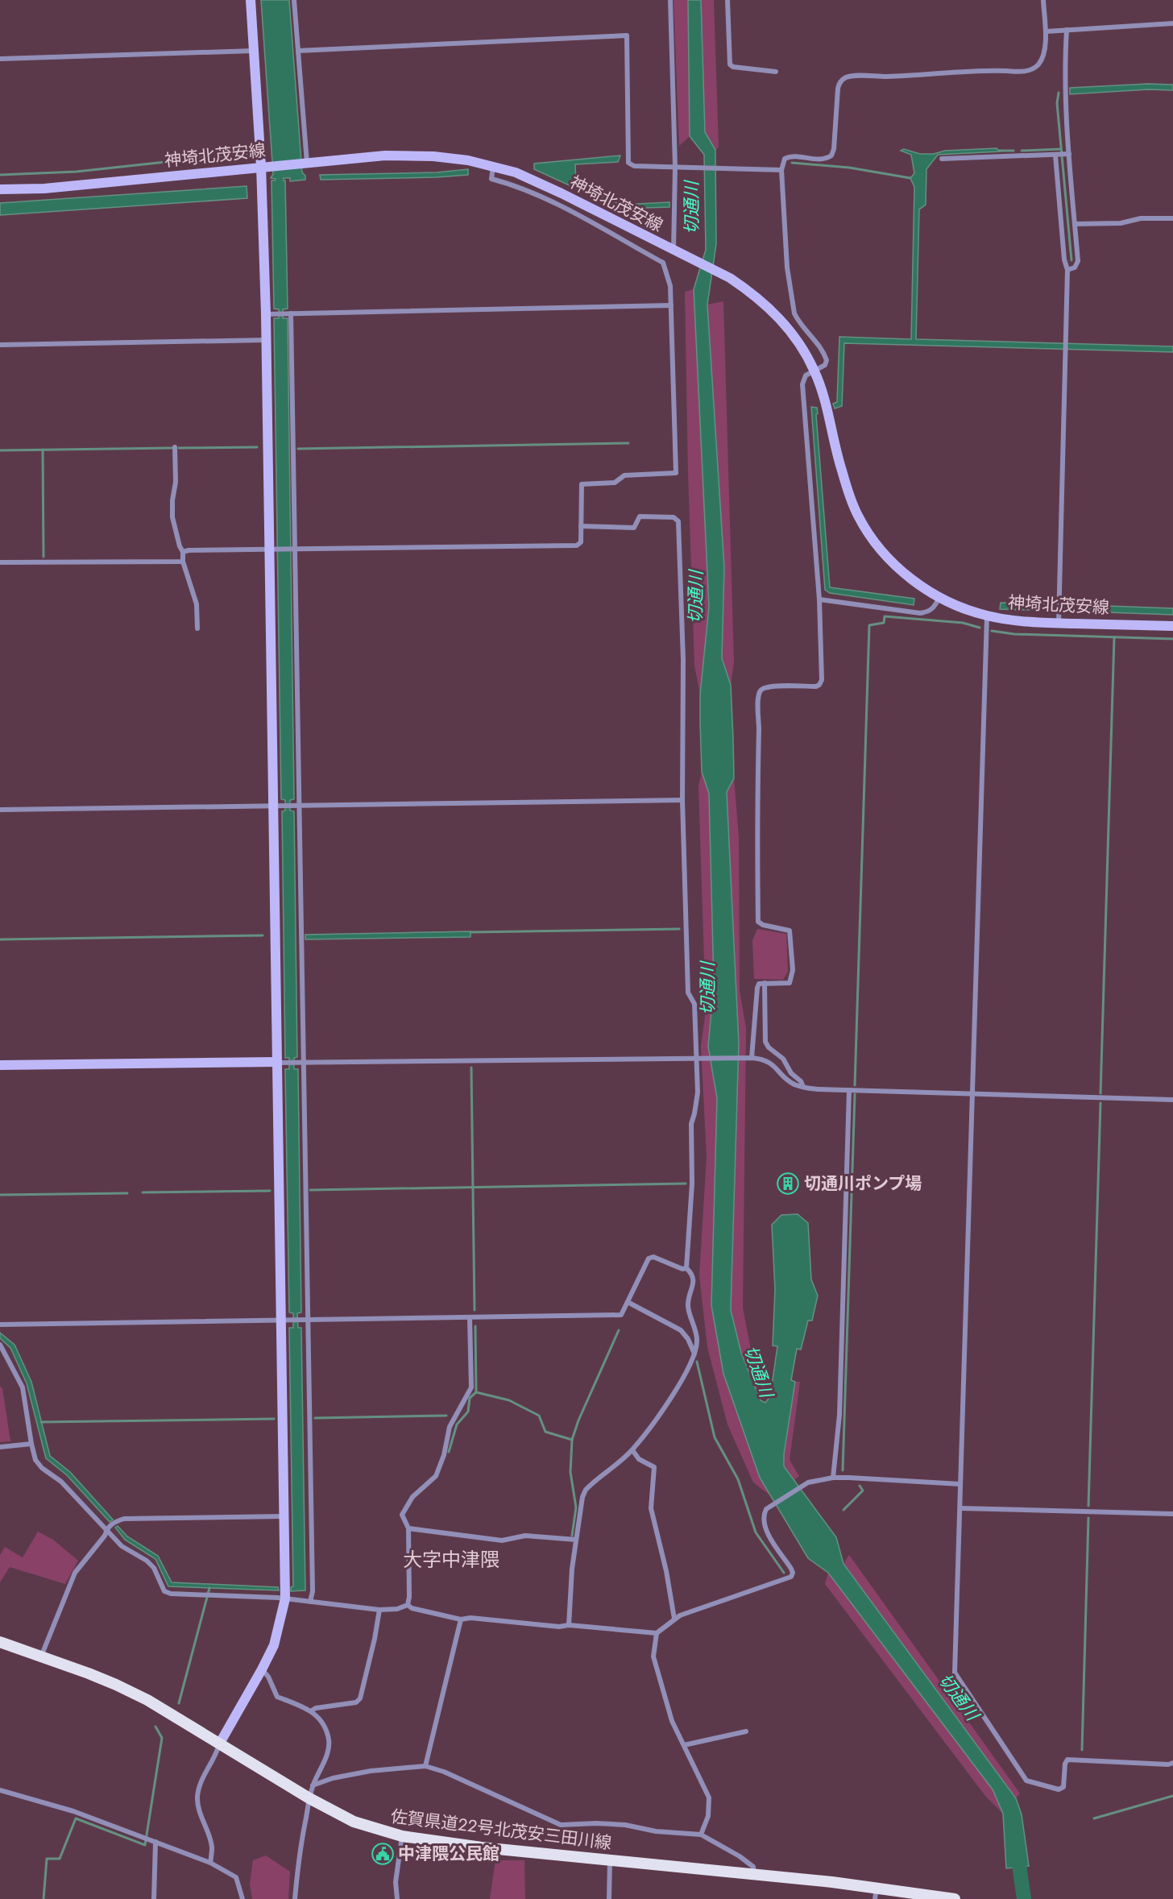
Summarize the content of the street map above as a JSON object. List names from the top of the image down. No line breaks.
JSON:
{"streets":{"main road":["佐賀県道22号北茂安三田川線"],"street":["神埼北茂安線"]},"districts":["大字中津隈"],"water":["切通川"],"places":{"building":["切通川ポンプ場"],"public building":["中津隈公民館"]}}
